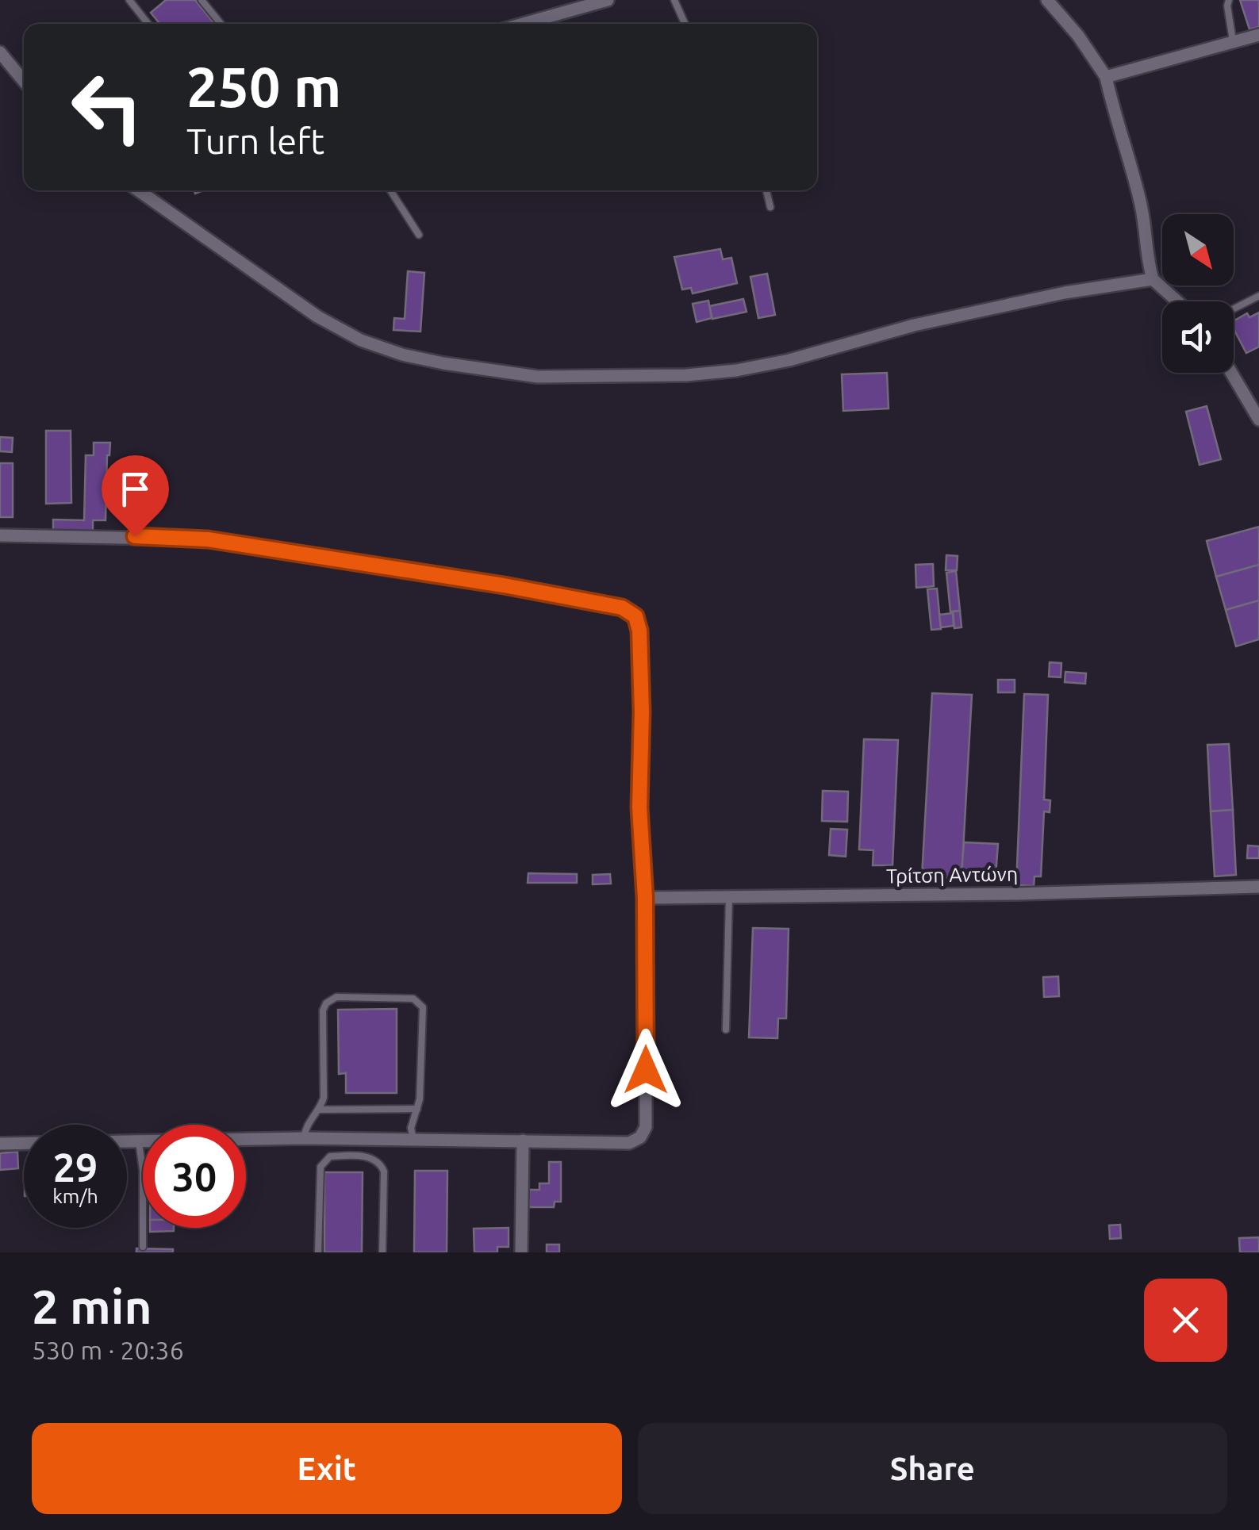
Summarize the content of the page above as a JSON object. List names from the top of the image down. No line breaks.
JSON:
{"streets":{"street":["Τρίτση Αντώνη"]},"north":"bottom right","page":{"turn":["250 m","Turn left"],"speed":"29 km/h","limit":"30","heading":["2 min","530 m · 20:36"],"buttons":["Exit","Share"]}}
